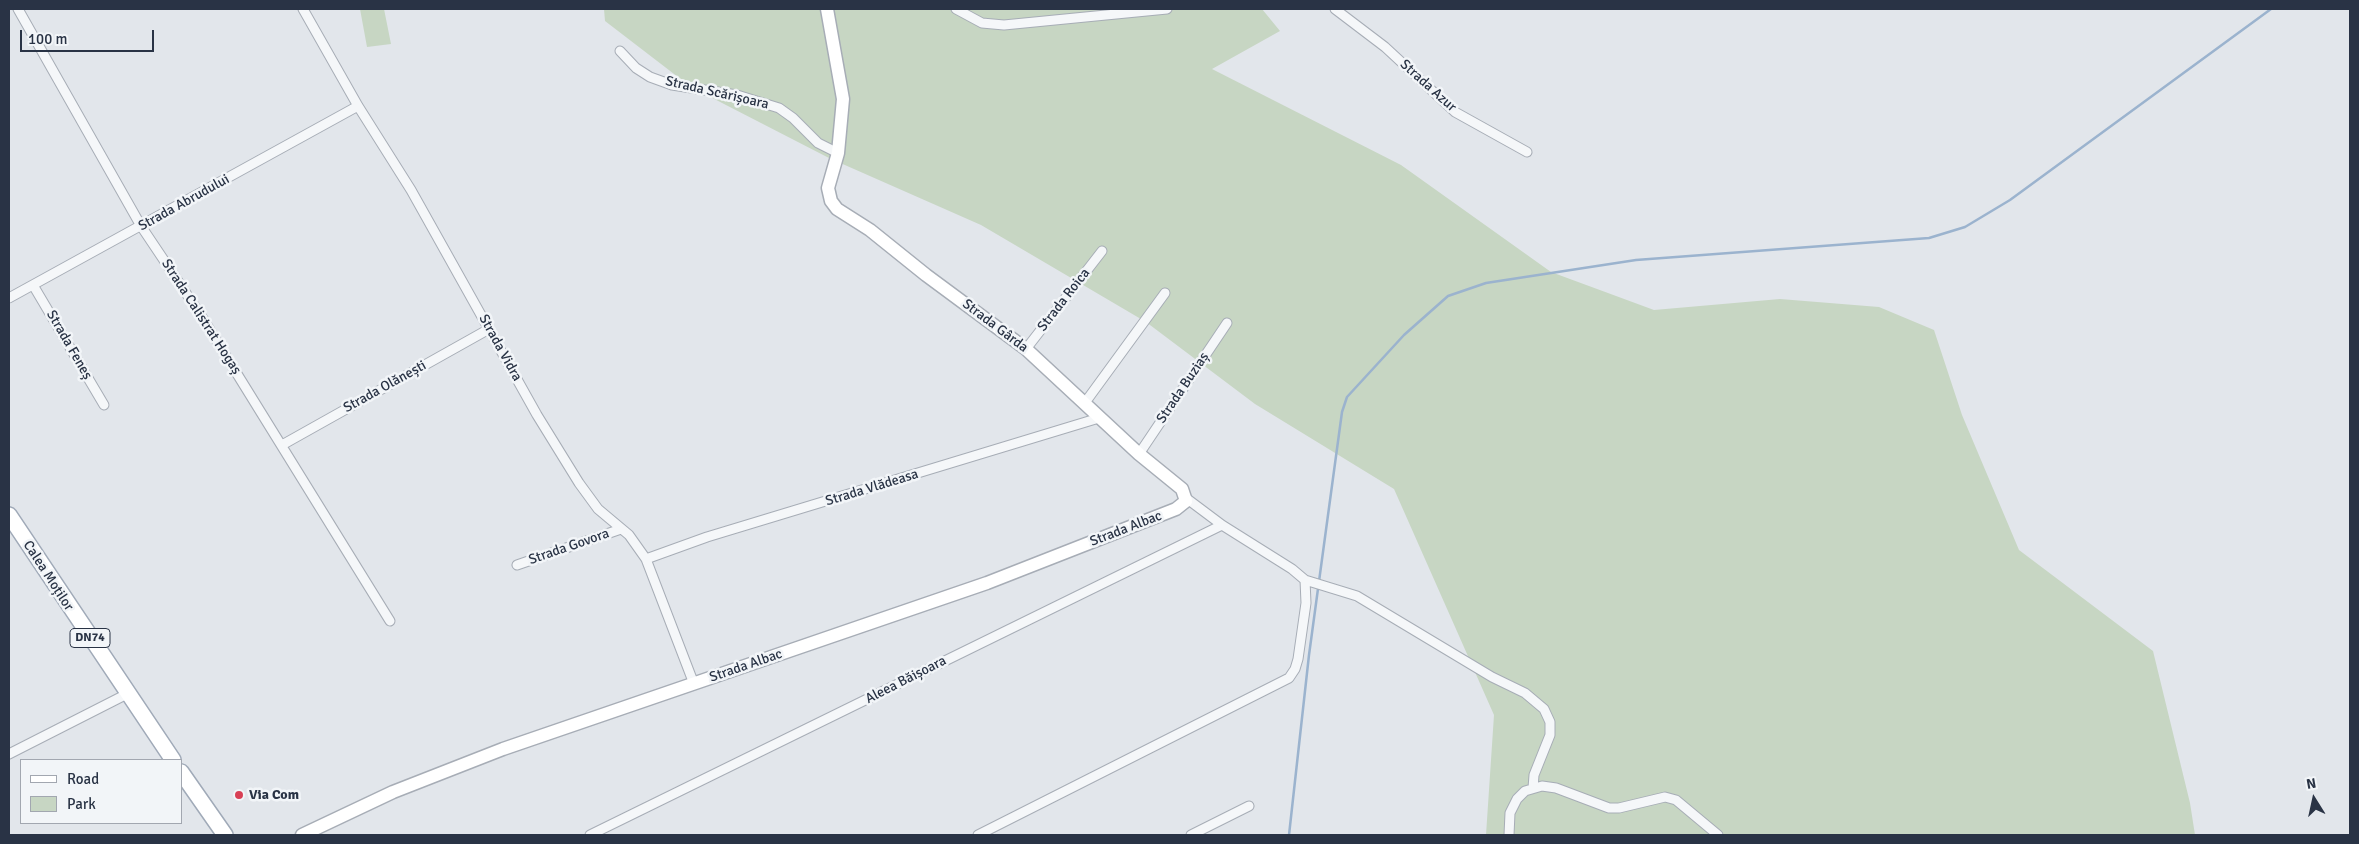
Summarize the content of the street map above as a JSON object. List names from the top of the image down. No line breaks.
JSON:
{"streets":{"main road":["Calea Moților","DN74"],"street":["Strada Azur","Strada Scărișoara","Strada Abrudului","Strada Roica","Strada Calistrat Hogaș","Strada Gârda","Strada Feneș","Strada Vidra","Strada Olănești","Strada Buziaș","Strada Vlădeasa","Strada Albac","Strada Govora","Aleea Băișoara"]},"crossings":[["Strada Scărișoara","Strada Gârda"],["Strada Abrudului","Strada Calistrat Hogaș"],["Strada Abrudului","Strada Feneș"],["Strada Abrudului","Strada Vidra"],["Strada Roica","Strada Gârda"],["Strada Calistrat Hogaș","Strada Olănești"],["Strada Gârda","Strada Buziaș"],["Strada Gârda","Strada Vlădeasa"],["Strada Gârda","Strada Albac"],["Strada Gârda","Aleea Băișoara"],["Strada Vidra","Strada Olănești"],["Strada Vidra","Strada Vlădeasa"],["Strada Vidra","Strada Albac"],["Strada Vidra","Strada Govora"]],"places":["Via Com"],"legend":["Road","Park"],"scale_bar":"100 m","north":"top"}
